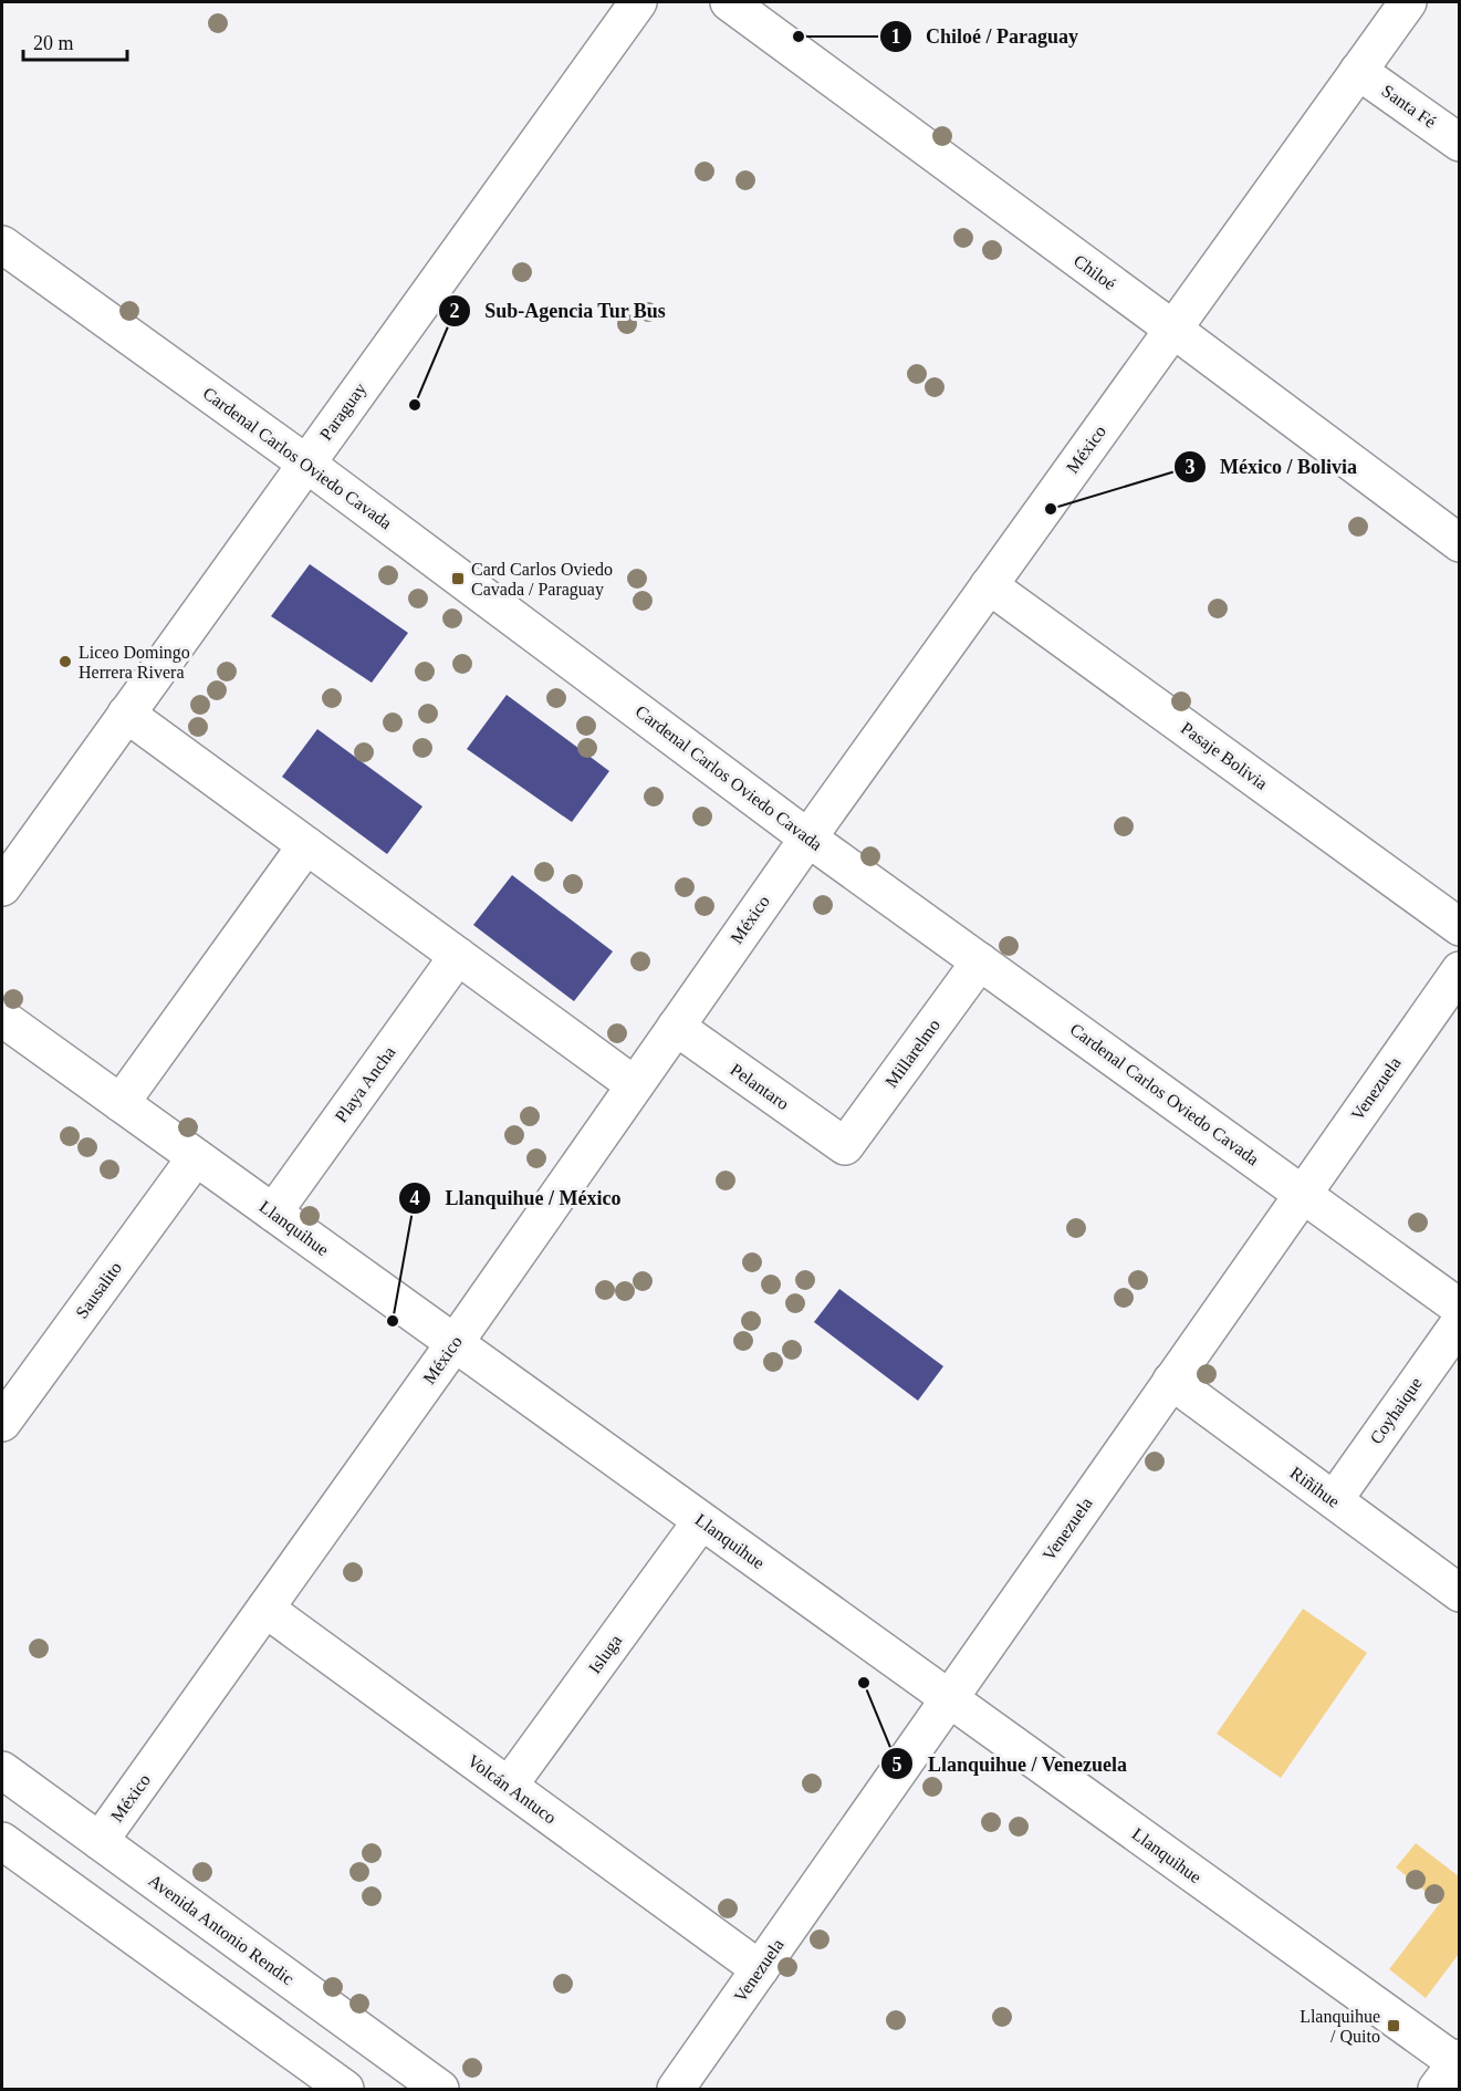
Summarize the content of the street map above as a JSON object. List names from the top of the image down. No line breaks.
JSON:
{"streets":{"street":["Santa Fé","Chiloé","Paraguay","México","Cardenal Carlos Oviedo Cavada","Pasaje Bolivia","Millarelmo","Playa Ancha","Pelantaro","Venezuela","Llanquihue","Sausalito","Coyhaique","Riñihue","Isluga","Volcán Antuco","Avenida Antonio Rendic"]},"crossings":[["Santa Fé","México"],["Chiloé","México"],["Paraguay","Cardenal Carlos Oviedo Cavada"],["México","Cardenal Carlos Oviedo Cavada"],["México","Pasaje Bolivia"],["México","Pelantaro"],["México","Llanquihue"],["México","Volcán Antuco"],["México","Avenida Antonio Rendic"],["Cardenal Carlos Oviedo Cavada","Millarelmo"],["Cardenal Carlos Oviedo Cavada","Venezuela"],["Millarelmo","Pelantaro"],["Playa Ancha","Llanquihue"],["Venezuela","Llanquihue"],["Venezuela","Riñihue"],["Venezuela","Volcán Antuco"],["Llanquihue","Sausalito"],["Llanquihue","Isluga"],["Coyhaique","Riñihue"],["Isluga","Volcán Antuco"]],"places":{"other":["Chiloé / Paraguay","Sub-Agencia Tur Bus","México / Bolivia","Liceo Domingo Herrera Rivera","Llanquihue / México","Llanquihue / Venezuela"],"transit":["Card Carlos Oviedo Cavada / Paraguay","Llanquihue / Quito"]},"scale_bar":"20 m"}
